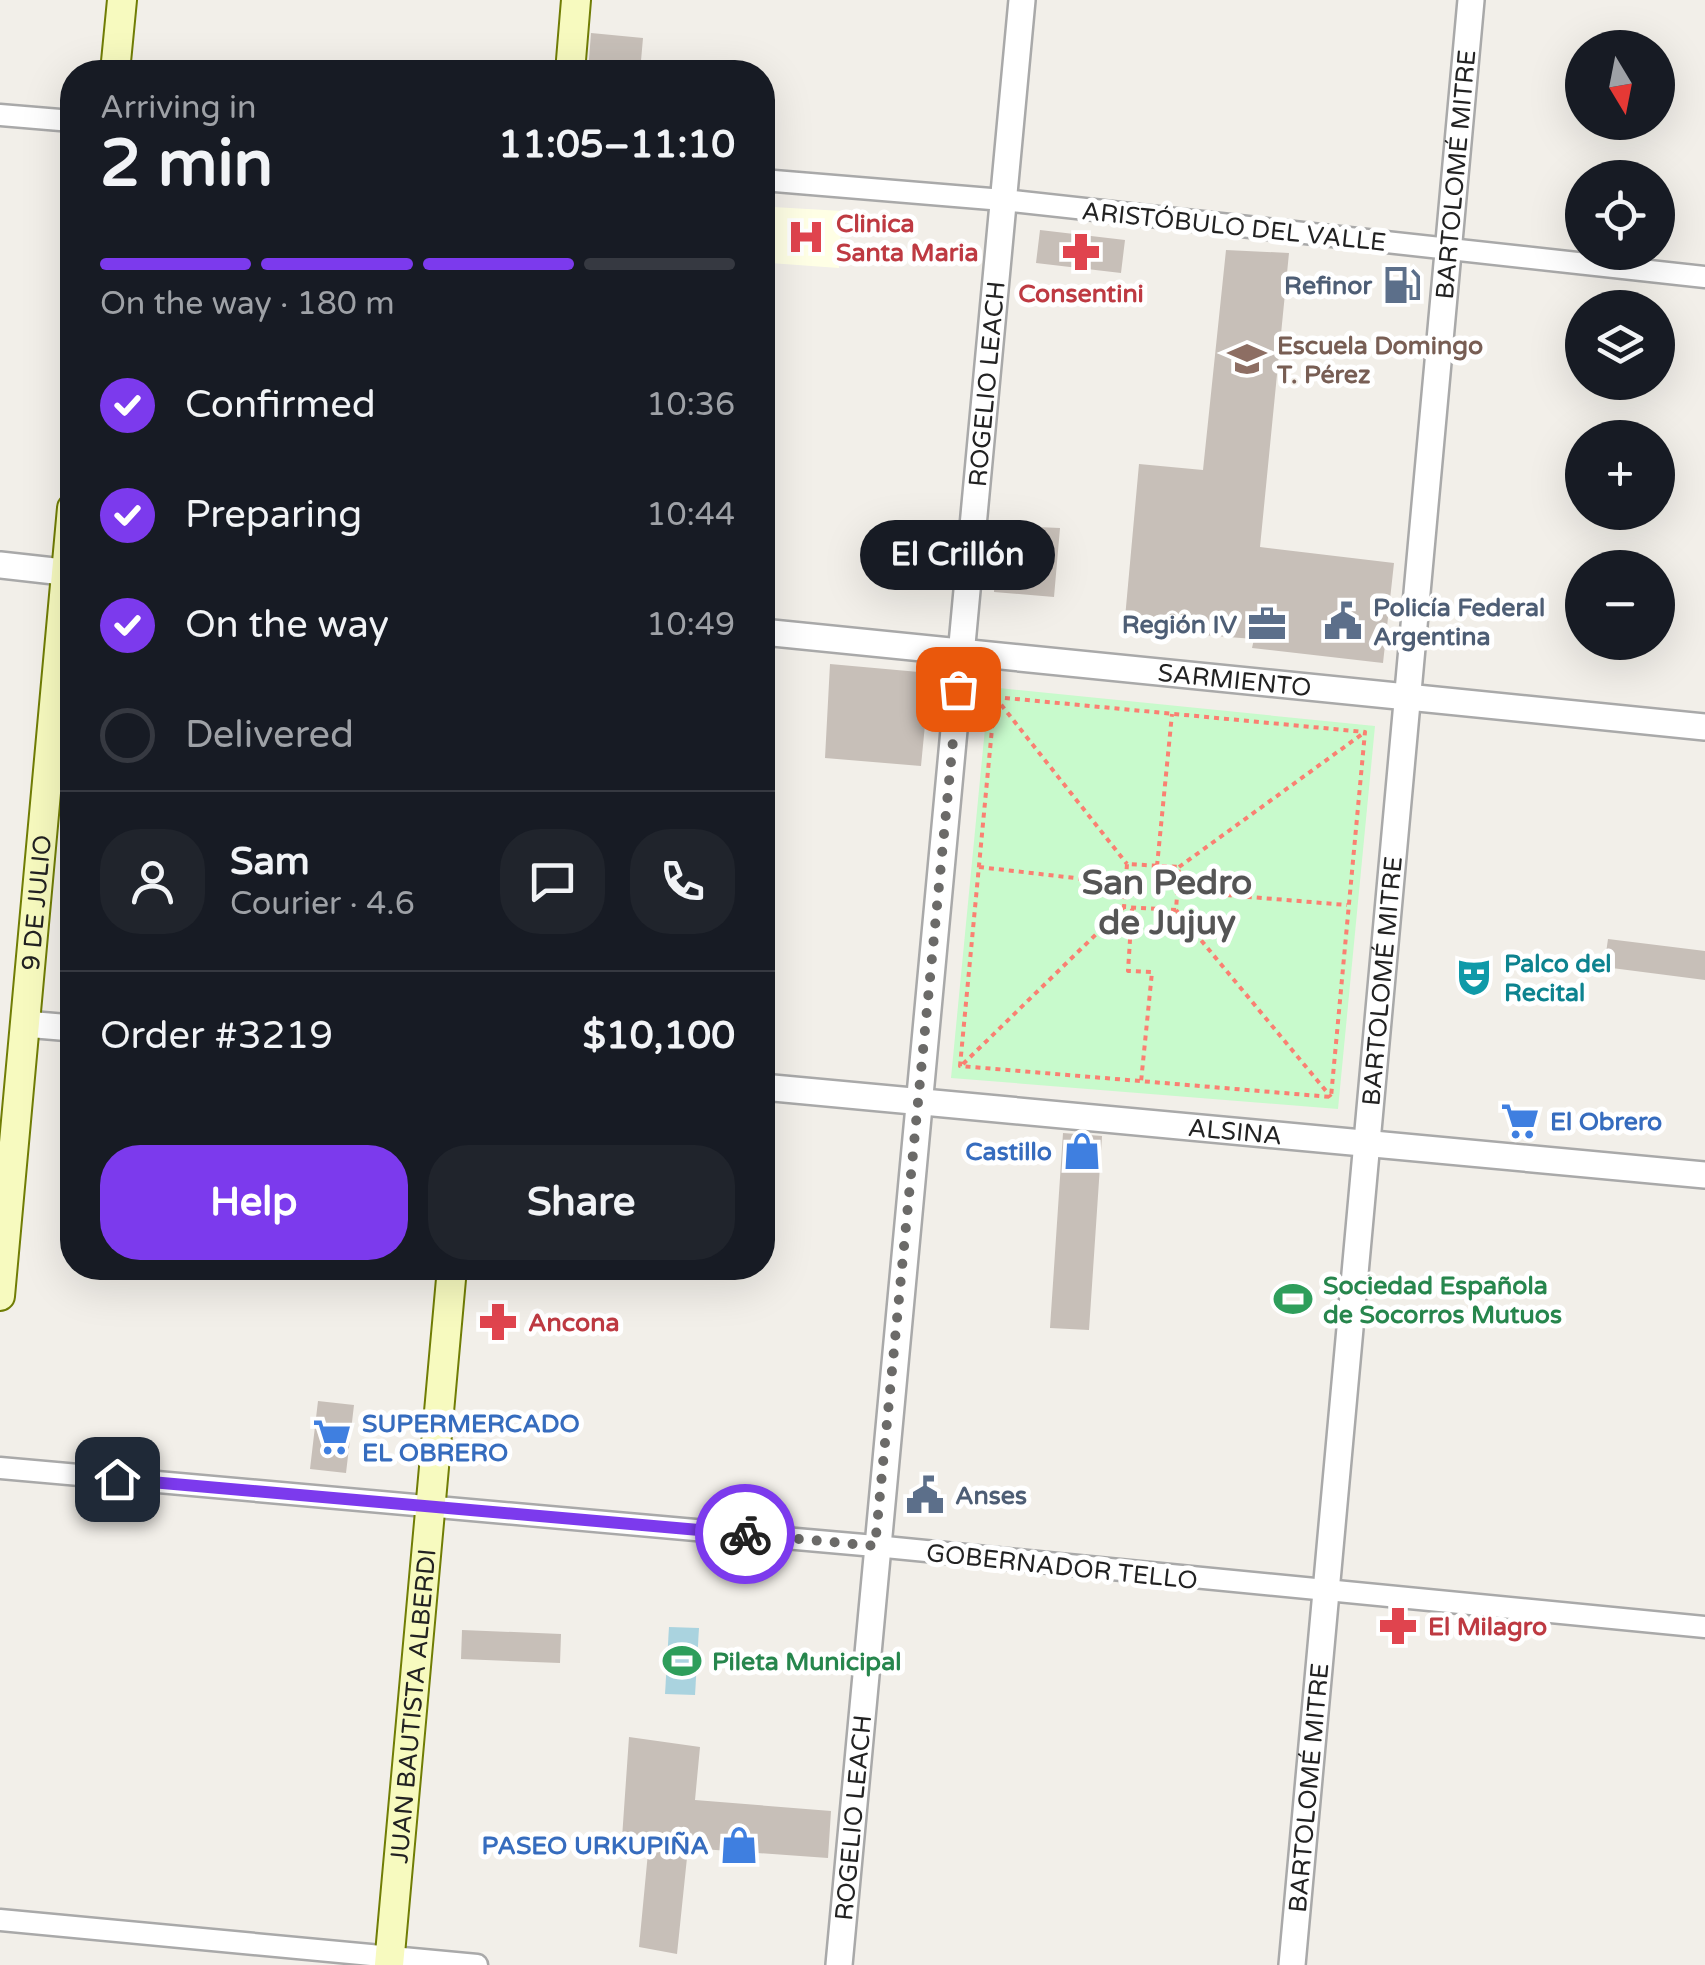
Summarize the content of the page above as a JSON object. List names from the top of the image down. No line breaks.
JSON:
{"streets":{"main road":["9 DE JULIO","JUAN BAUTISTA ALBERDI"],"street":["BARTOLOMÉ MITRE","ARISTÓBULO DEL VALLE","ROGELIO LEACH","SARMIENTO","ALSINA","GOBERNADOR TELLO"]},"crossings":[["BARTOLOMÉ MITRE","ARISTÓBULO DEL VALLE"],["BARTOLOMÉ MITRE","SARMIENTO"],["BARTOLOMÉ MITRE","ALSINA"],["BARTOLOMÉ MITRE","GOBERNADOR TELLO"],["ARISTÓBULO DEL VALLE","ROGELIO LEACH"],["ROGELIO LEACH","SARMIENTO"],["ROGELIO LEACH","ALSINA"],["ROGELIO LEACH","GOBERNADOR TELLO"],["GOBERNADOR TELLO","JUAN BAUTISTA ALBERDI"]],"districts":["San Pedro de Jujuy"],"places":{"hospital":["Clinica Santa Maria"],"pharmacy":["Consentini","Ancona","El Milagro"],"fuel station":["Refinor"],"school or university":["Escuela Domingo T. Pérez"],"public building":["Policía Federal Argentina","Anses"],"office":["Región IV"],"other":["El Crillón"],"theatre":["Palco del Recital"],"supermarket":["El Obrero","SUPERMERCADO EL OBRERO"],"shop":["Castillo","PASEO URKUPIÑA"],"sports":["Sociedad Española de Socorros Mutuos","Pileta Municipal"]},"north":"bottom","page":{"map_buttons":["+","−"],"heading":["2 min","Arriving in","11:05–11:10"],"panel":["Sam","Courier · 4.6","Order #3219","$10,100"],"bar":"On the way · 180 m","list":[["Confirmed","10:36"],["Preparing","10:44"],["On the way","10:49"],"Delivered"],"bubble":"El Crillón","buttons":["Help","Share"]}}
